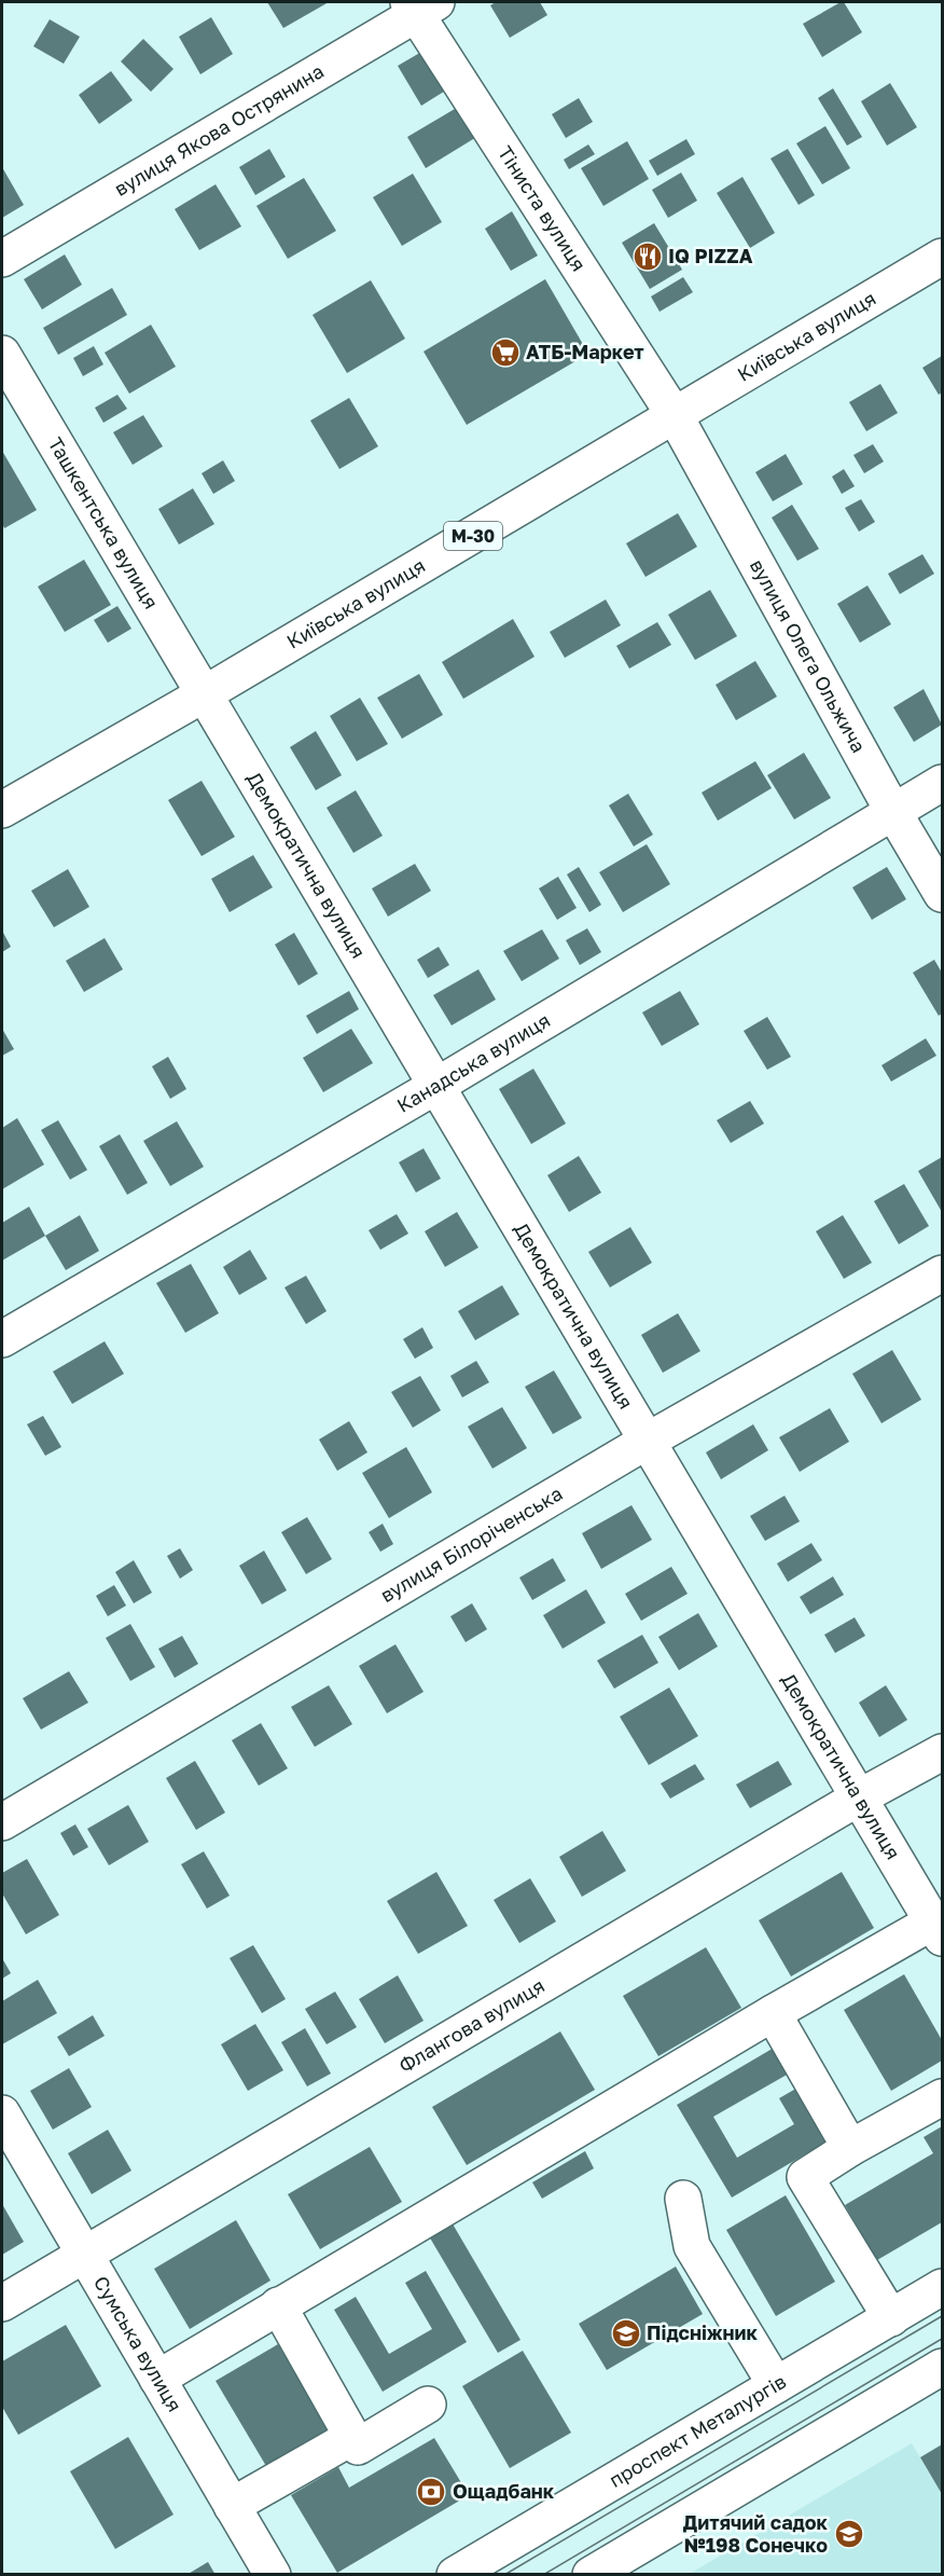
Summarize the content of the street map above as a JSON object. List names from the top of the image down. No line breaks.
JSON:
{"streets":{"main road":["вулиця Якова Острянина","Тіниста вулиця","Київська вулиця","Ташкентська вулиця","М-30","вулиця Олега Ольжича","Демократична вулиця","Канадська вулиця","вулиця Білоріченська","Флангова вулиця","Сумська вулиця","проспект Металургів"]},"crossings":[["вулиця Якова Острянина","Тіниста вулиця"],["Тіниста вулиця","Київська вулиця"],["Тіниста вулиця","вулиця Олега Ольжича"],["Київська вулиця","Ташкентська вулиця"],["Київська вулиця","вулиця Олега Ольжича"],["Київська вулиця","Демократична вулиця"],["Ташкентська вулиця","Демократична вулиця"],["вулиця Олега Ольжича","Канадська вулиця"],["Демократична вулиця","Канадська вулиця"],["Демократична вулиця","вулиця Білоріченська"],["Демократична вулиця","Флангова вулиця"],["Флангова вулиця","Сумська вулиця"]],"places":{"restaurant":["IQ PIZZA"],"supermarket":["АТБ-Маркет"],"school or university":["Підсніжник","Дитячий садок №198 Сонечко"],"bank":["Ощадбанк"]}}
